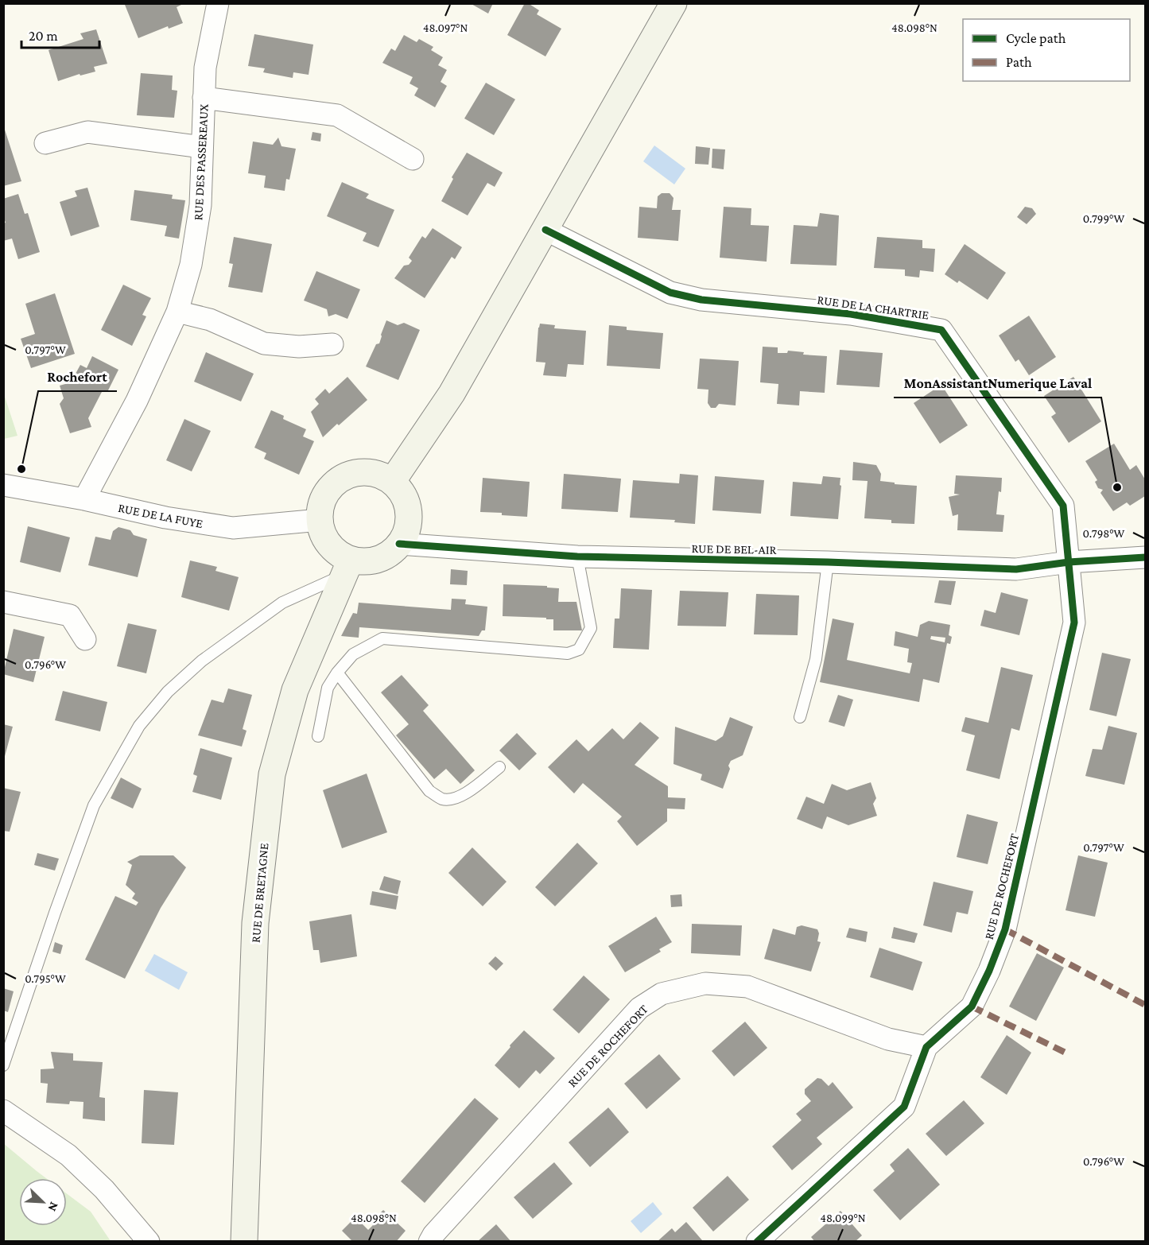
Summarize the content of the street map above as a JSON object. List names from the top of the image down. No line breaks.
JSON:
{"streets":{"street":["RUE DES PASSEREAUX","RUE DE LA CHARTRIE","RUE DE LA FUYE","RUE DE BEL-AIR","RUE DE ROCHEFORT","RUE DE BRETAGNE"]},"crossings":[["RUE DES PASSEREAUX","RUE DE LA FUYE"],["RUE DE LA CHARTRIE","RUE DE BEL-AIR"],["RUE DE LA CHARTRIE","RUE DE ROCHEFORT"],["RUE DE LA FUYE","RUE DE BEL-AIR"],["RUE DE LA FUYE","RUE DE BRETAGNE"],["RUE DE BEL-AIR","RUE DE ROCHEFORT"],["RUE DE BEL-AIR","RUE DE BRETAGNE"]],"places":["Rochefort","MonAssistantNumerique Laval"],"legend":["Cycle path","Path"],"scale_bar":"20 m","north":"bottom right","coordinates":["48.097°N","48.098°N","0.799°W","0.797°W","0.798°W","0.796°W","0.795°W","48.099°N"]}
